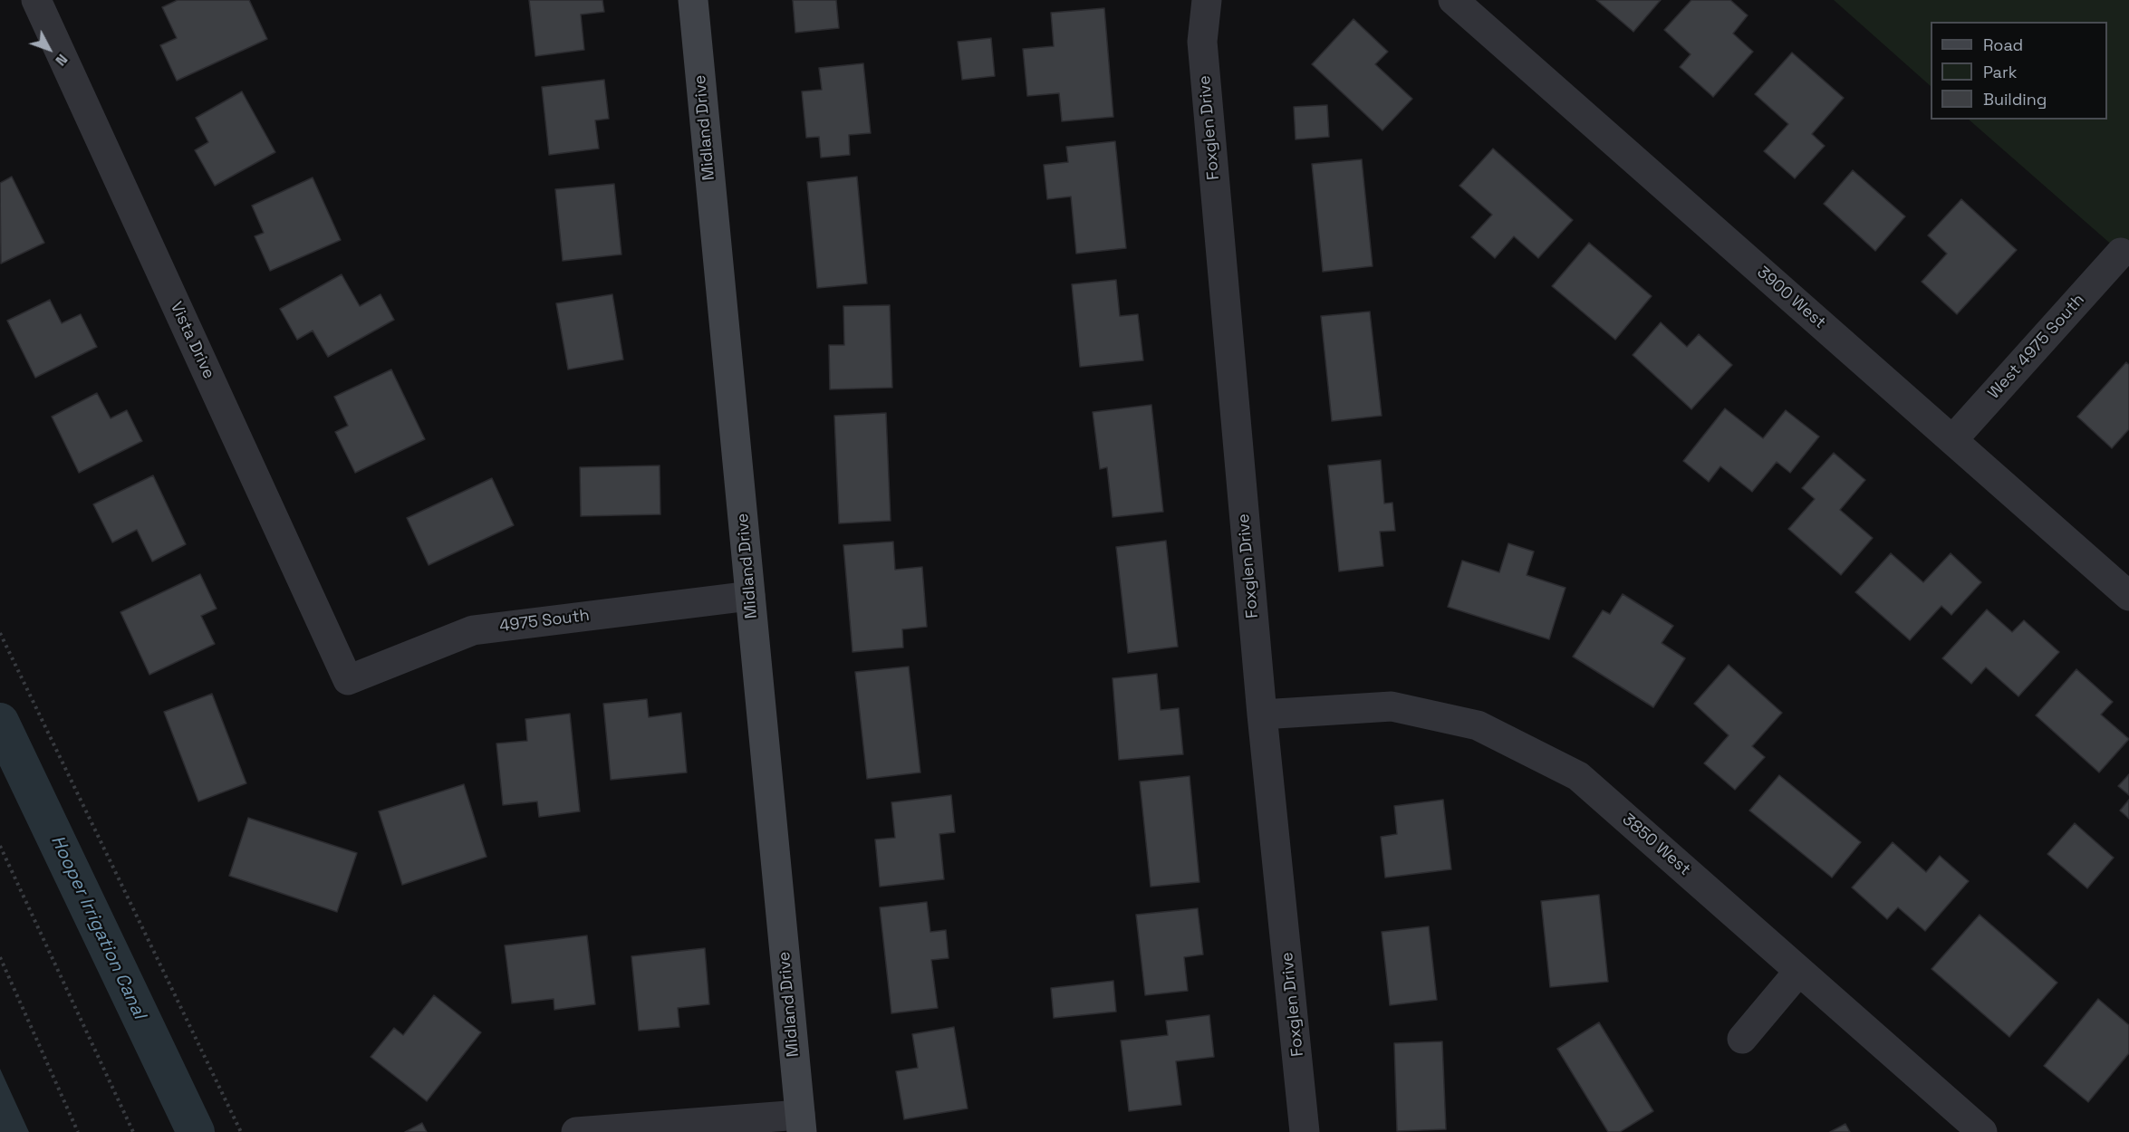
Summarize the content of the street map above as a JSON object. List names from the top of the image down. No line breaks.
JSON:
{"streets":{"street":["Midland Drive","Foxglen Drive","3900 West","Vista Drive","West 4975 South","4975 South","3850 West"]},"crossings":[["Midland Drive","4975 South"],["Foxglen Drive","3850 West"],["3900 West","West 4975 South"],["Vista Drive","4975 South"]],"water":["Hooper Irrigation Canal"],"legend":["Road","Park","Building"],"north":"bottom right"}
